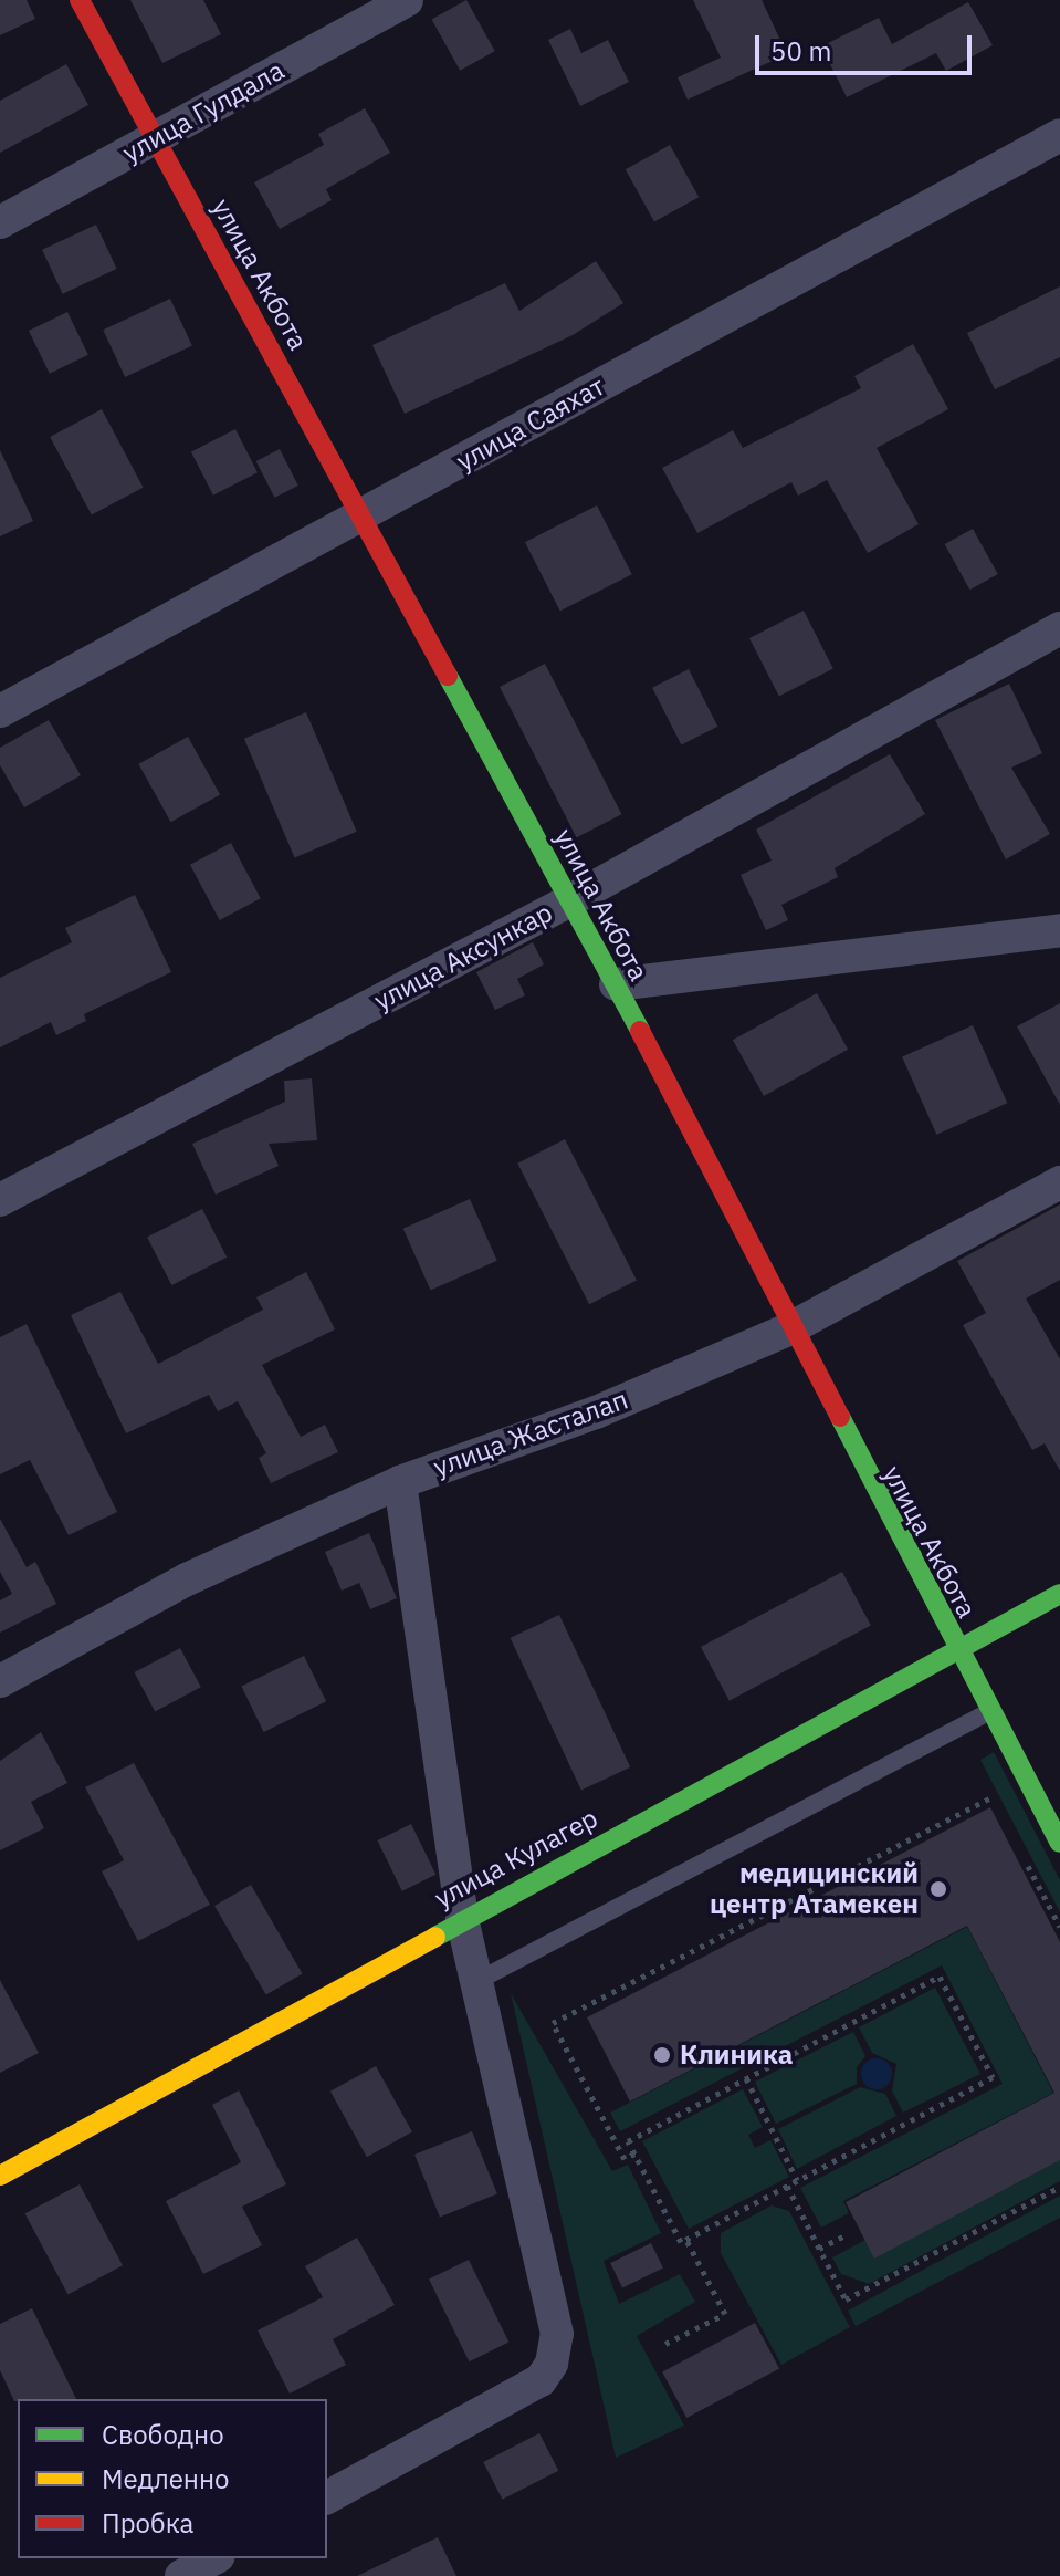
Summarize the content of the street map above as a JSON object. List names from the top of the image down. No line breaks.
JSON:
{"streets":{"street":["улица Гулдала","улица Акбота","улица Саяхат","улица Аксункар","улица Жасталап","улица Кулагер"]},"crossings":[["улица Гулдала","улица Акбота"],["улица Акбота","улица Саяхат"],["улица Акбота","улица Аксункар"],["улица Акбота","улица Жасталап"],["улица Акбота","улица Кулагер"]],"places":["медицинский центр Атамекен","Клиника"],"legend":["Свободно","Медленно","Пробка"],"scale_bar":"50 m"}
